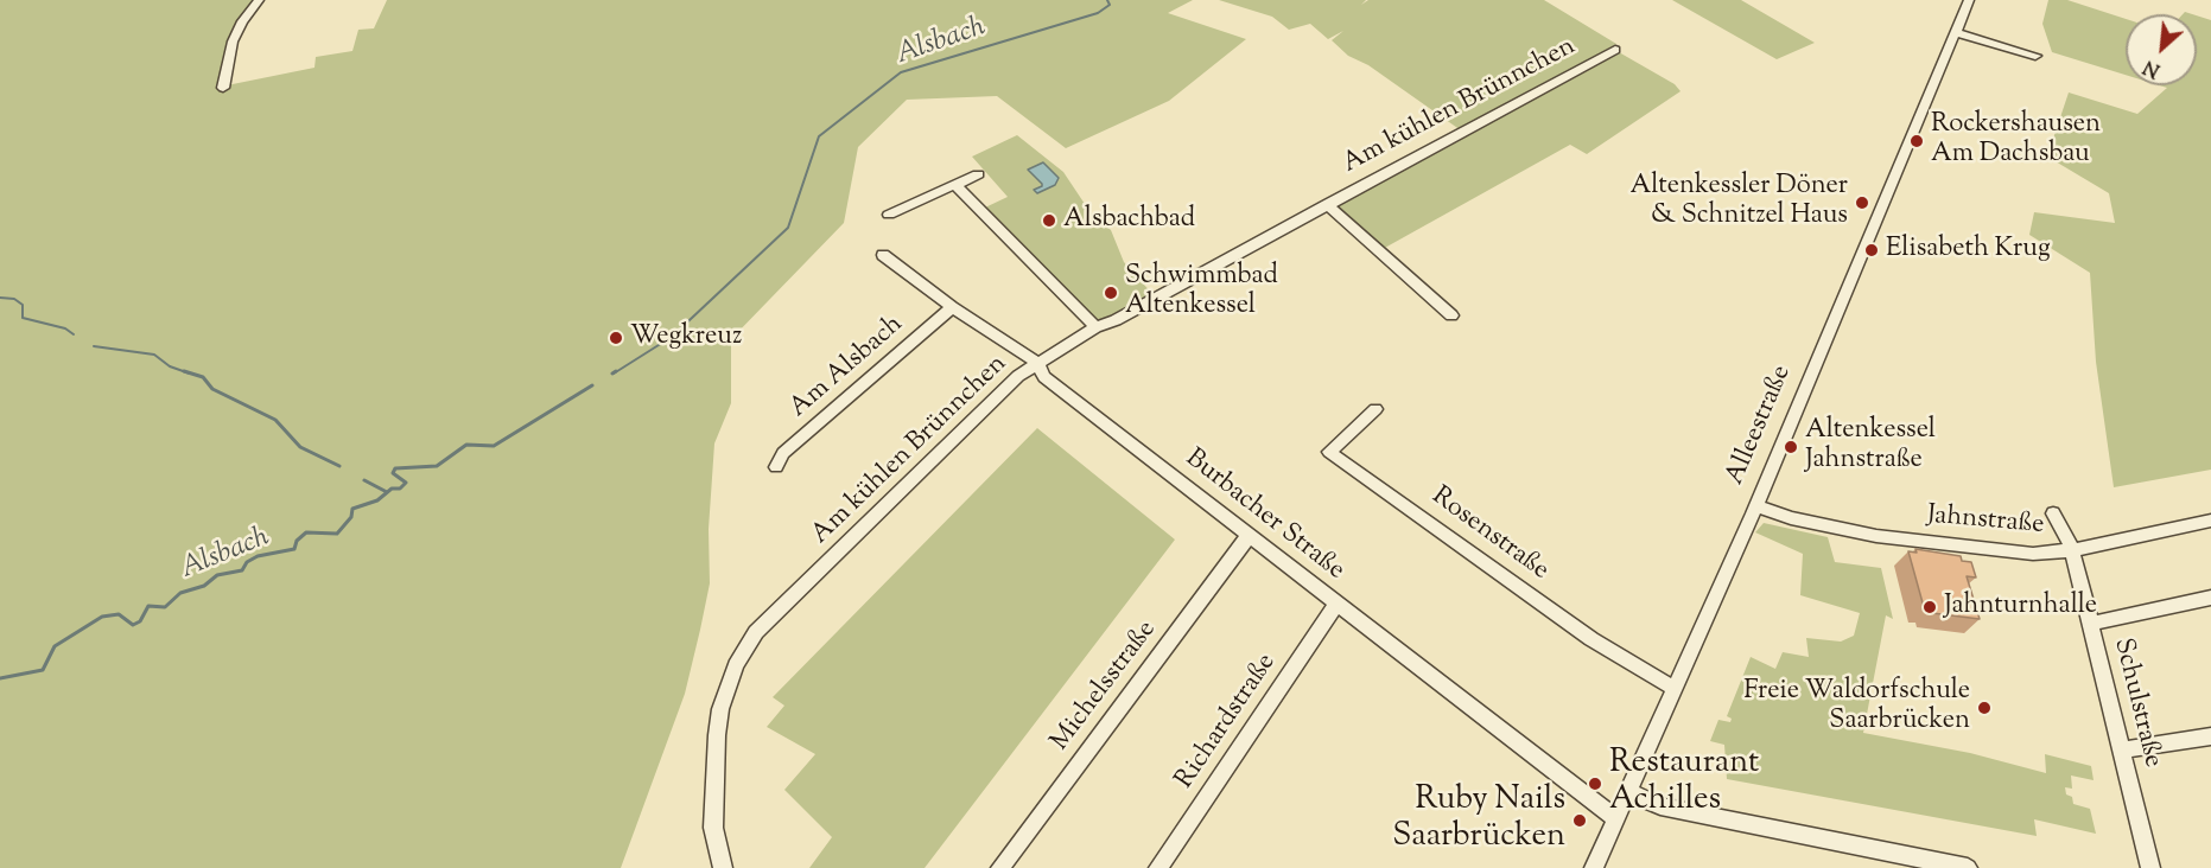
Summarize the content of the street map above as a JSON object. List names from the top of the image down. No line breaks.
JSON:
{"streets":{"street":["Am kühlen Brünnchen","Am Alsbach","Alleestraße","Burbacher Straße","Jahnstraße","Rosenstraße","Michelsstraße","Schulstraße","Richardstraße"]},"crossings":[["Am kühlen Brünnchen","Burbacher Straße"],["Am Alsbach","Burbacher Straße"],["Alleestraße","Burbacher Straße"],["Alleestraße","Jahnstraße"],["Alleestraße","Rosenstraße"],["Burbacher Straße","Michelsstraße"],["Burbacher Straße","Richardstraße"],["Jahnstraße","Schulstraße"]],"water":["Alsbach"],"places":["Rockershausen Am Dachsbau","Altenkessler Döner & Schnitzel Haus","Alsbachbad","Elisabeth Krug","Schwimmbad Altenkessel","Wegkreuz","Altenkessel Jahnstraße","Jahnturnhalle","Freie Waldorfschule Saarbrücken","Restaurant Achilles","Ruby Nails Saarbrücken"],"north":"bottom left"}
